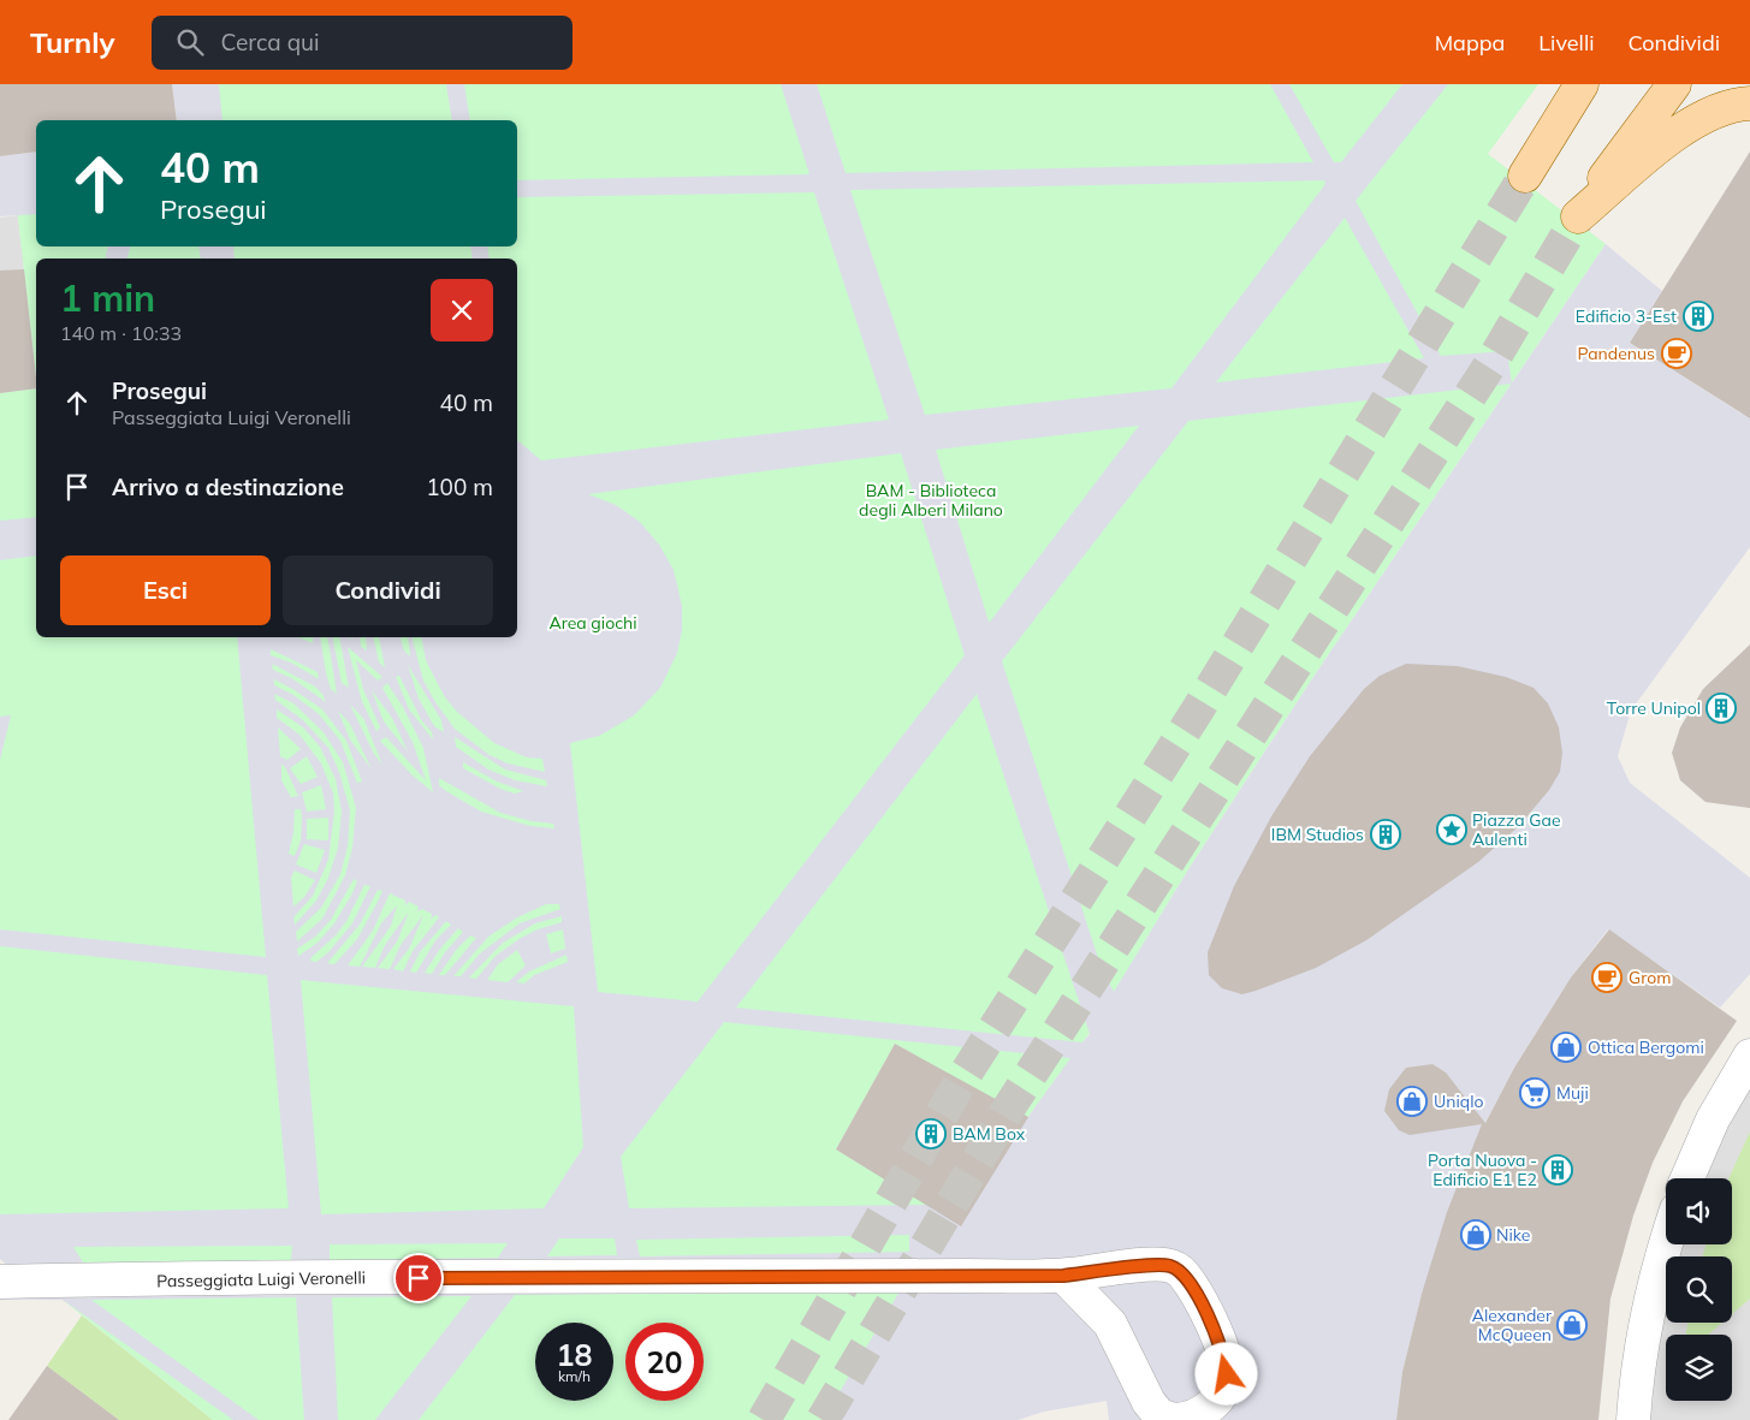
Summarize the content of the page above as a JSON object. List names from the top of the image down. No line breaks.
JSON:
{"streets":{"street":["Passeggiata Luigi Veronelli"]},"parks":["BAM - Biblioteca degli Alberi Milano","Area giochi"],"places":{"building":["Edificio 3-Est","Torre Unipol","IBM Studios","BAM Box","Porta Nuova - Edificio E1 E2"],"cafe":["Pandenus","Grom"],"place":["Piazza Gae Aulenti"],"shop":["Ottica Bergomi","Uniqlo","Nike","Alexander McQueen"],"supermarket":["Muji"]},"page":{"header":"Turnly","search":"Cerca qui","nav":["Mappa","Livelli","Condividi"],"turn":["40 m","Prosegui"],"heading":["1 min","140 m · 10:33"],"list":[{"name":"Prosegui","note":"Passeggiata Luigi Veronelli","value":"40 m"},{"name":"Arrivo a destinazione","value":"100 m"}],"buttons":["Esci","Condividi"],"speed":"18 km/h","limit":"20"}}
